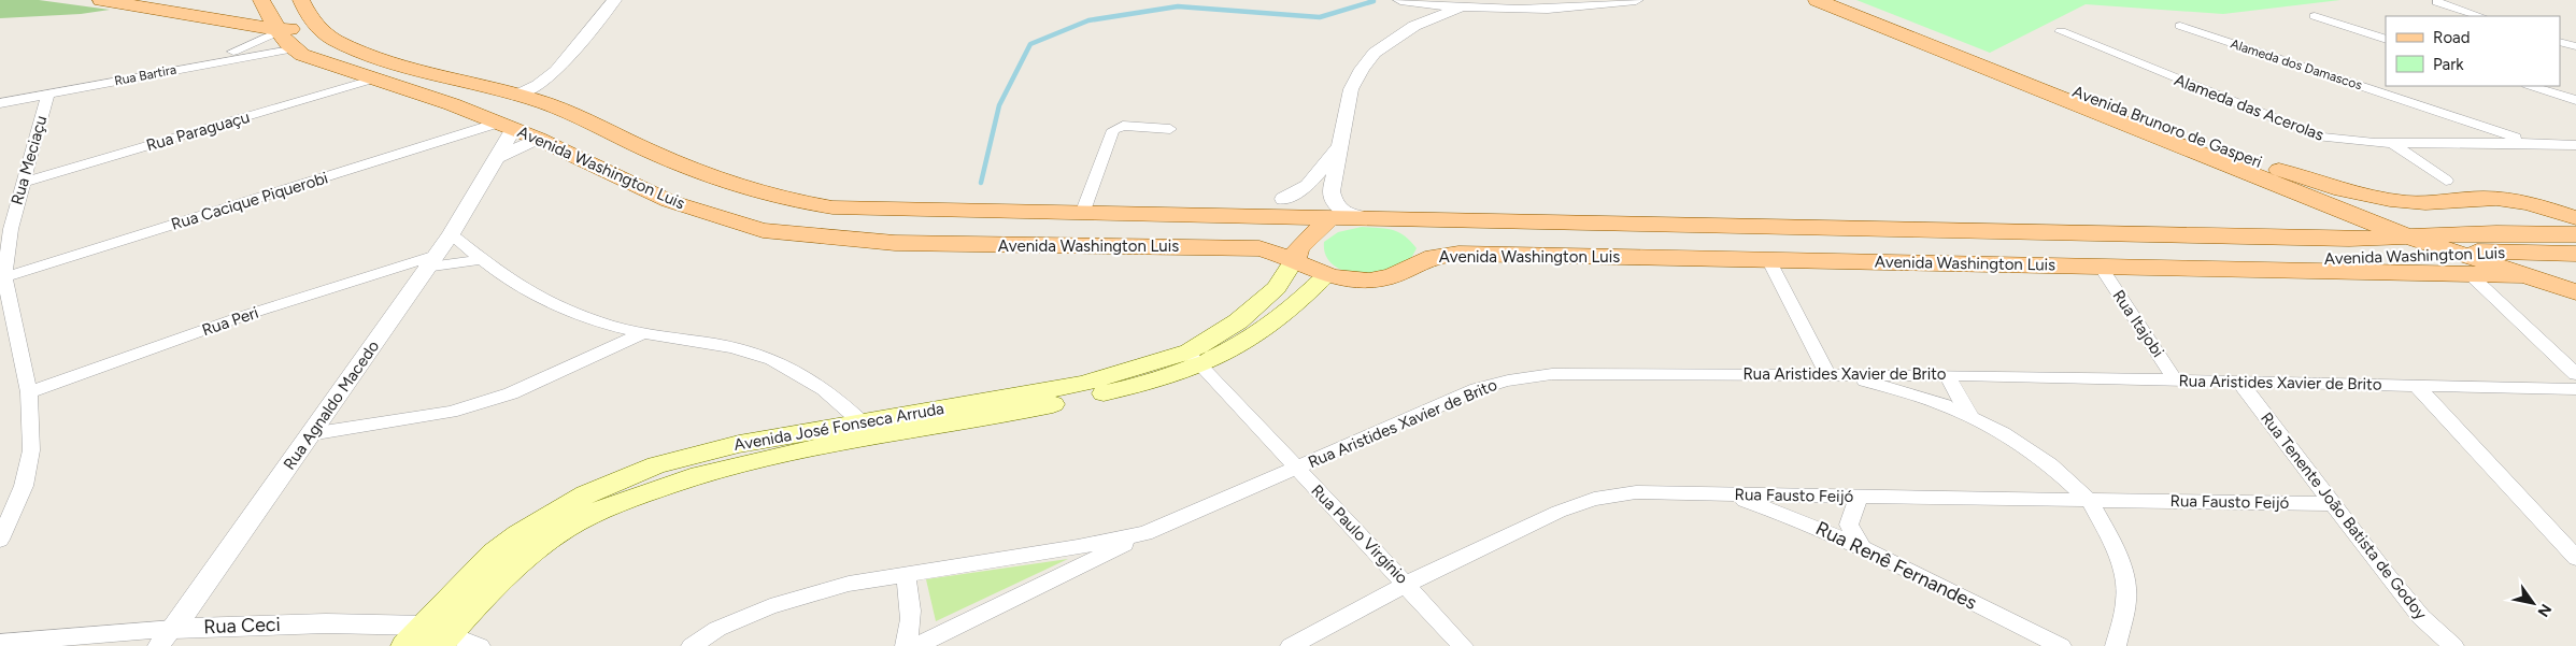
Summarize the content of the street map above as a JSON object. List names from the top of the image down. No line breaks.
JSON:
{"streets":{"main road":["Avenida Brunoro de Gasperi","Avenida Washington Luis","Avenida José Fonseca Arruda"],"street":["Alameda dos Damascos","Rua Bartira","Alameda das Acerolas","Rua Paraguaçu","Rua Meciaçu","Rua Cacique Piquerobi","Rua Peri","Rua Itajobi","Rua Aristides Xavier de Brito","Rua Agnaldo Macedo","Rua Fausto Feijó","Rua Tenente João Batista de Godoy","Rua Paulo Virgínio","Rua Renê Fernandes","Rua Ceci"]},"crossings":[["Alameda dos Damascos","Alameda das Acerolas"],["Rua Bartira","Rua Meciaçu"],["Rua Bartira","Avenida Washington Luis"],["Avenida Brunoro de Gasperi","Avenida Washington Luis"],["Rua Paraguaçu","Rua Meciaçu"],["Rua Paraguaçu","Avenida Washington Luis"],["Rua Meciaçu","Rua Cacique Piquerobi"],["Rua Meciaçu","Rua Peri"],["Avenida Washington Luis","Rua Cacique Piquerobi"],["Avenida Washington Luis","Rua Itajobi"],["Avenida Washington Luis","Rua Agnaldo Macedo"],["Avenida Washington Luis","Avenida José Fonseca Arruda"],["Rua Cacique Piquerobi","Rua Agnaldo Macedo"],["Rua Peri","Rua Agnaldo Macedo"],["Rua Itajobi","Rua Aristides Xavier de Brito"],["Rua Aristides Xavier de Brito","Rua Tenente João Batista de Godoy"],["Rua Aristides Xavier de Brito","Rua Paulo Virgínio"],["Rua Agnaldo Macedo","Rua Ceci"],["Avenida José Fonseca Arruda","Rua Paulo Virgínio"],["Avenida José Fonseca Arruda","Rua Ceci"],["Rua Fausto Feijó","Rua Tenente João Batista de Godoy"],["Rua Fausto Feijó","Rua Paulo Virgínio"],["Rua Fausto Feijó","Rua Renê Fernandes"]],"legend":["Road","Park"],"north":"bottom right"}
